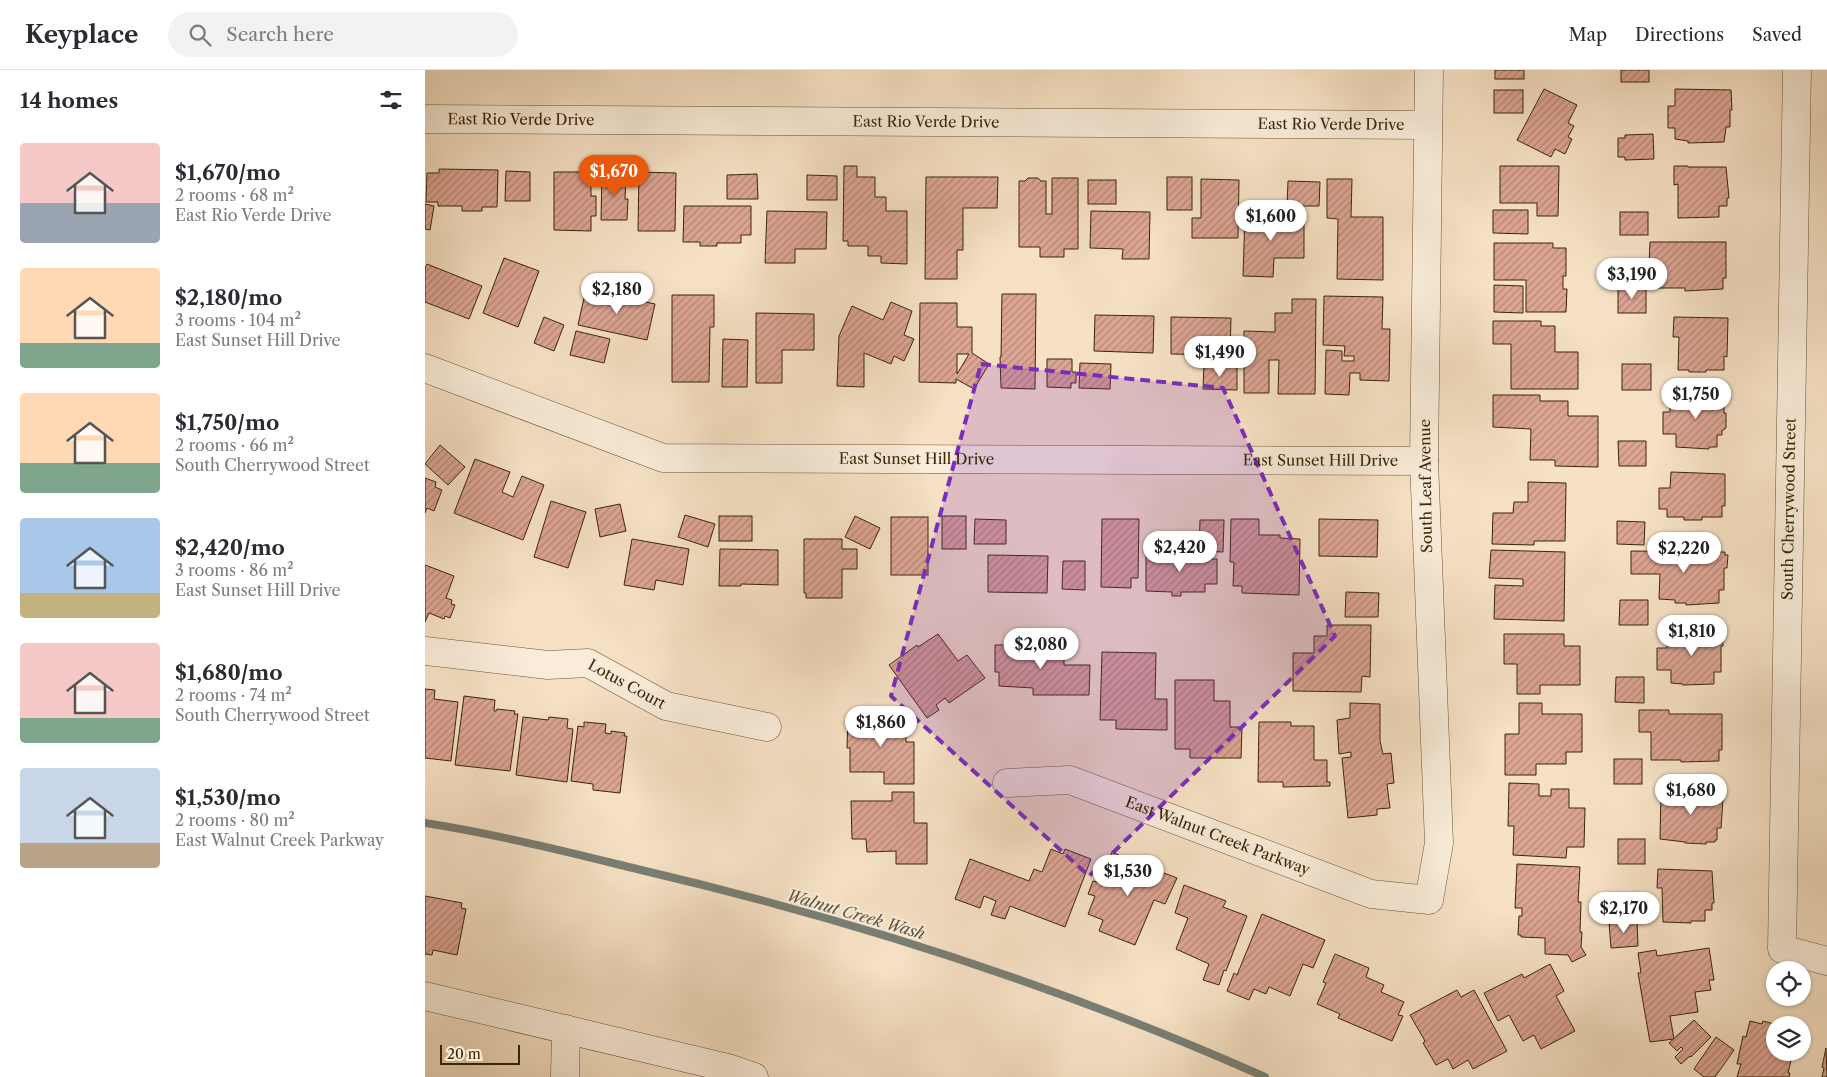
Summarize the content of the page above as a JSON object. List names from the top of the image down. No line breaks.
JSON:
{"streets":{"street":["East Rio Verde Drive","East Sunset Hill Drive","South Leaf Avenue","South Cherrywood Street","Lotus Court","East Walnut Creek Parkway"]},"crossings":[["East Rio Verde Drive","South Leaf Avenue"],["East Sunset Hill Drive","South Leaf Avenue"],["South Leaf Avenue","East Walnut Creek Parkway"]],"water":["Walnut Creek Wash"],"scale_bar":"20 m","page":{"header":"Keyplace","search":"Search here","nav":["Map","Directions","Saved"],"heading":"14 homes","list":[{"name":"$1,670/mo","note":"2 rooms · 68 m² · East Rio Verde Drive"},{"name":"$2,180/mo","note":"3 rooms · 104 m² · East Sunset Hill Drive"},{"name":"$1,750/mo","note":"2 rooms · 66 m² · South Cherrywood Street"},{"name":"$2,420/mo","note":"3 rooms · 86 m² · East Sunset Hill Drive"},{"name":"$1,680/mo","note":"2 rooms · 74 m² · South Cherrywood Street"},{"name":"$1,530/mo","note":"2 rooms · 80 m² · East Walnut Creek Parkway"}],"price":["$1,670","$1,600","$3,190","$2,180","$1,490","$1,750","$2,420","$2,220","$1,810","$2,080","$1,860","$1,680","$1,530","$2,170"],"scale":"20 m"}}
